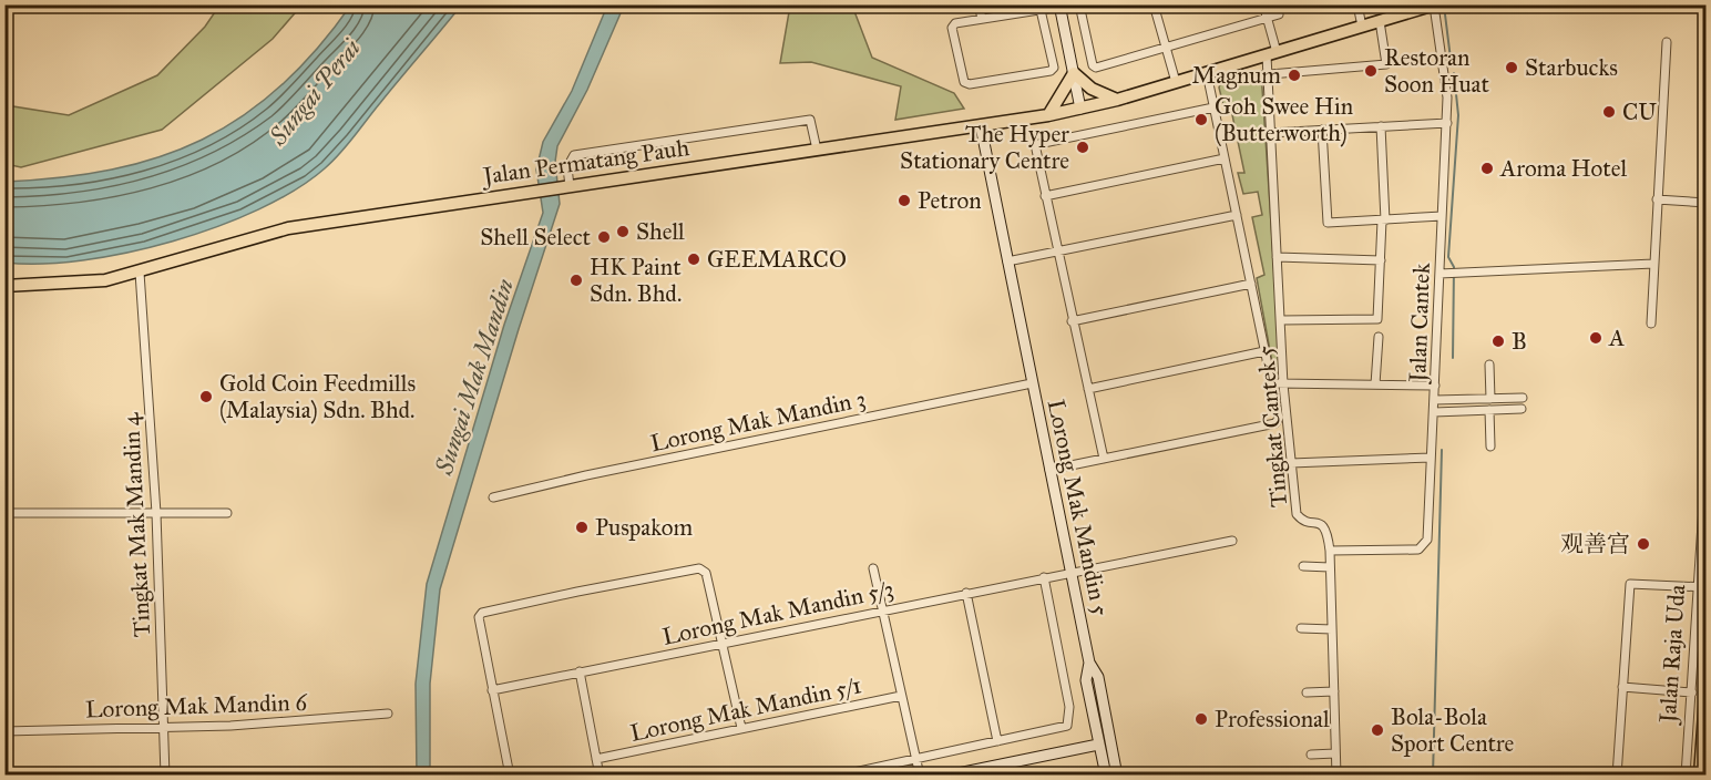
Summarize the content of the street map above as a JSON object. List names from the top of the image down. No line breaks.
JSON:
{"streets":{"main road":["Jalan Permatang Pauh","Jalan Raja Uda"],"street":["Jalan Cantek","Lorong Mak Mandin 3","Tingkat Cantek 5","Lorong Mak Mandin 5","Tingkat Mak Mandin 4","Lorong Mak Mandin 5/3","Lorong Mak Mandin 6","Lorong Mak Mandin 5/1"]},"crossings":[["Jalan Permatang Pauh","Jalan Cantek"],["Jalan Permatang Pauh","Tingkat Cantek 5"],["Jalan Permatang Pauh","Lorong Mak Mandin 5"],["Jalan Permatang Pauh","Tingkat Mak Mandin 4"],["Jalan Cantek","Tingkat Cantek 5"],["Lorong Mak Mandin 3","Lorong Mak Mandin 5"],["Lorong Mak Mandin 5","Lorong Mak Mandin 5/3"],["Tingkat Mak Mandin 4","Lorong Mak Mandin 6"]],"water":["Sungai Perai","Sungai Mak Mandin"],"places":["Starbucks","Restoran Soon Huat","Magnum","CU","Goh Swee Hin (Butterworth)","The Hyper Stationary Centre","Aroma Hotel","Petron","Shell","Shell Select","GEEMARCO","HK Paint Sdn. Bhd.","A","B","Gold Coin Feedmills (Malaysia) Sdn. Bhd.","Puspakom","观善宫","Professional","Bola-Bola Sport Centre"]}
